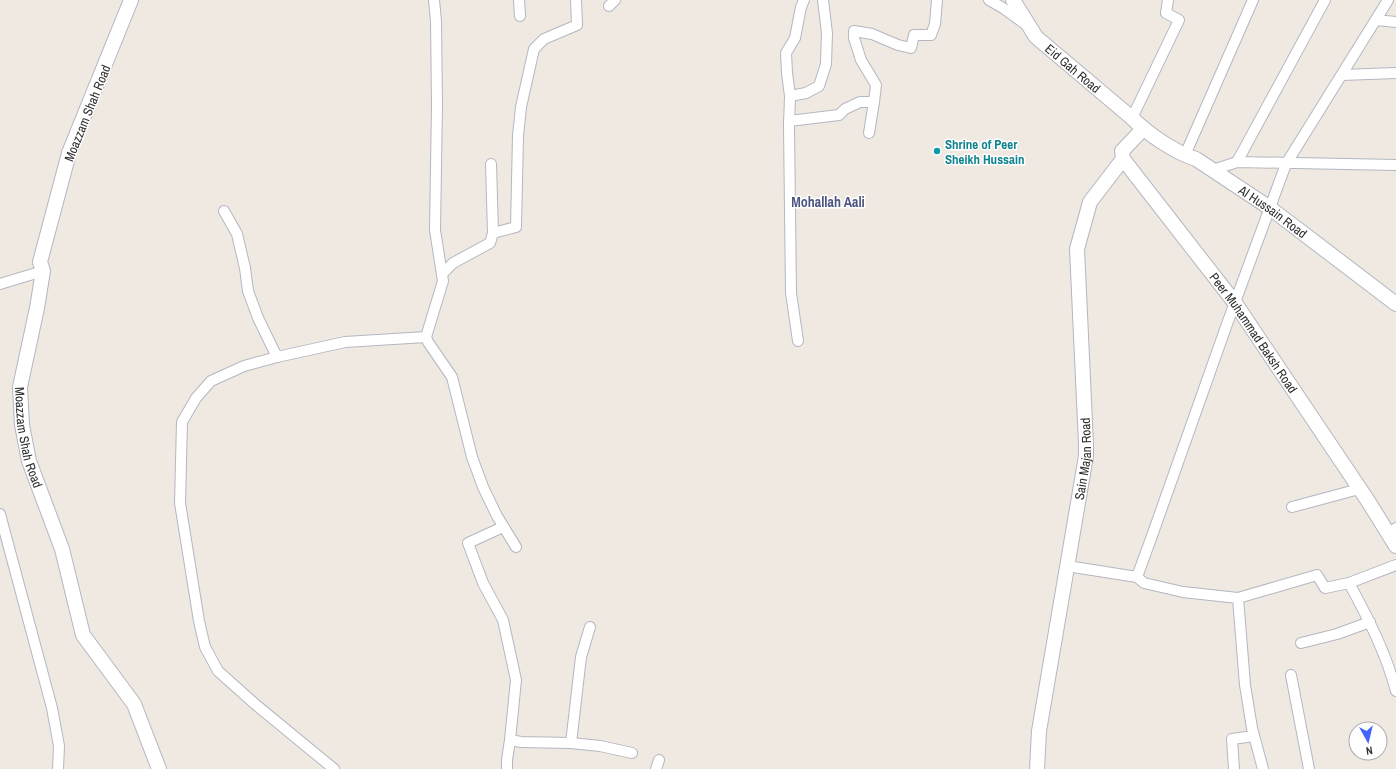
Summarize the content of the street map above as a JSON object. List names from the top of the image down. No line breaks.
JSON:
{"streets":{"street":["Eid Gah Road","Moazzam Shah Road","Al Hussain Road","Peer Muhammad Baksh Road","Sain Majan Road"]},"crossings":[["Eid Gah Road","Al Hussain Road"],["Peer Muhammad Baksh Road","Sain Majan Road"]],"districts":["Mohallah Aali"],"places":["Shrine of Peer Sheikh Hussain"],"north":"bottom"}
